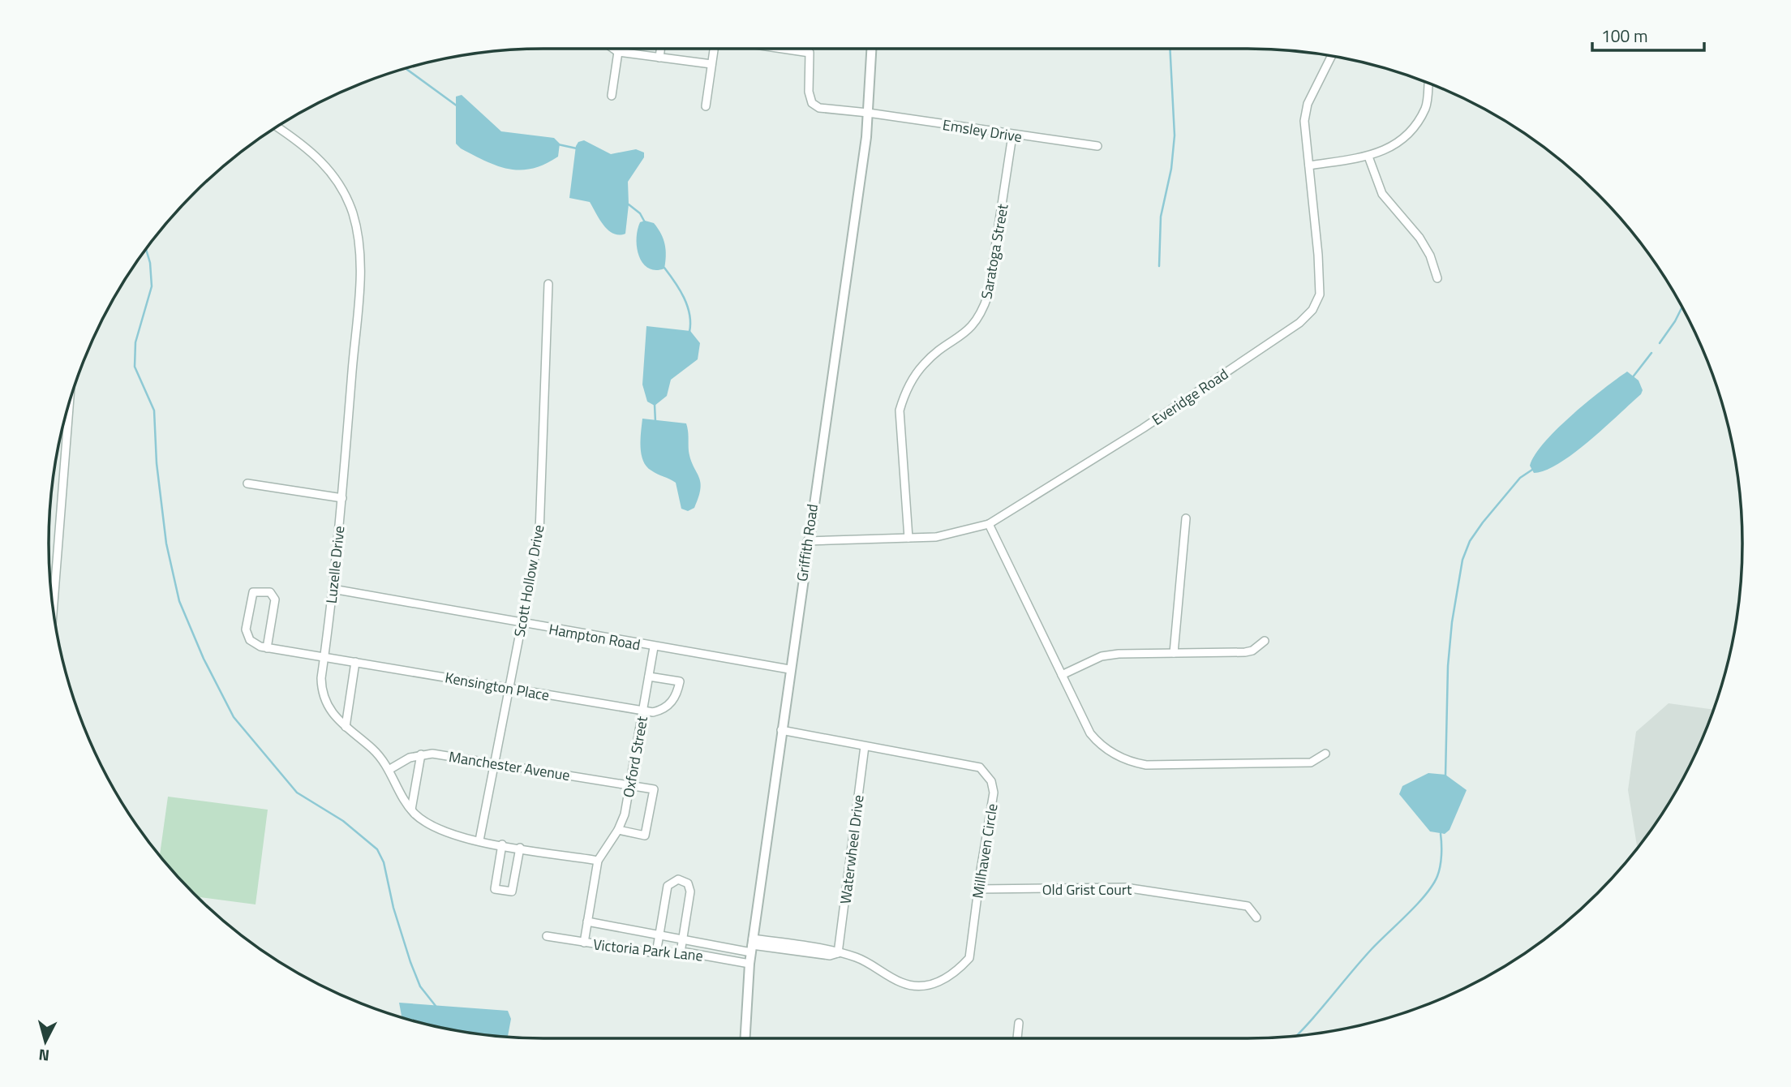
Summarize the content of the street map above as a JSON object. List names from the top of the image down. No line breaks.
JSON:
{"streets":{"street":["Emsley Drive","Saratoga Street","Everidge Road","Griffith Road","Luzelle Drive","Scott Hollow Drive","Hampton Road","Kensington Place","Oxford Street","Manchester Avenue","Waterwheel Drive","Millhaven Circle","Old Grist Court","Victoria Park Lane"]},"crossings":[["Emsley Drive","Saratoga Street"],["Emsley Drive","Griffith Road"],["Saratoga Street","Everidge Road"],["Everidge Road","Griffith Road"],["Griffith Road","Hampton Road"],["Griffith Road","Millhaven Circle"],["Griffith Road","Victoria Park Lane"],["Luzelle Drive","Scott Hollow Drive"],["Luzelle Drive","Hampton Road"],["Luzelle Drive","Kensington Place"],["Luzelle Drive","Oxford Street"],["Luzelle Drive","Manchester Avenue"],["Scott Hollow Drive","Hampton Road"],["Scott Hollow Drive","Kensington Place"],["Scott Hollow Drive","Manchester Avenue"],["Hampton Road","Oxford Street"],["Kensington Place","Oxford Street"],["Oxford Street","Manchester Avenue"],["Waterwheel Drive","Millhaven Circle"],["Millhaven Circle","Old Grist Court"],["Millhaven Circle","Victoria Park Lane"]],"scale_bar":"100 m","north":"bottom"}
